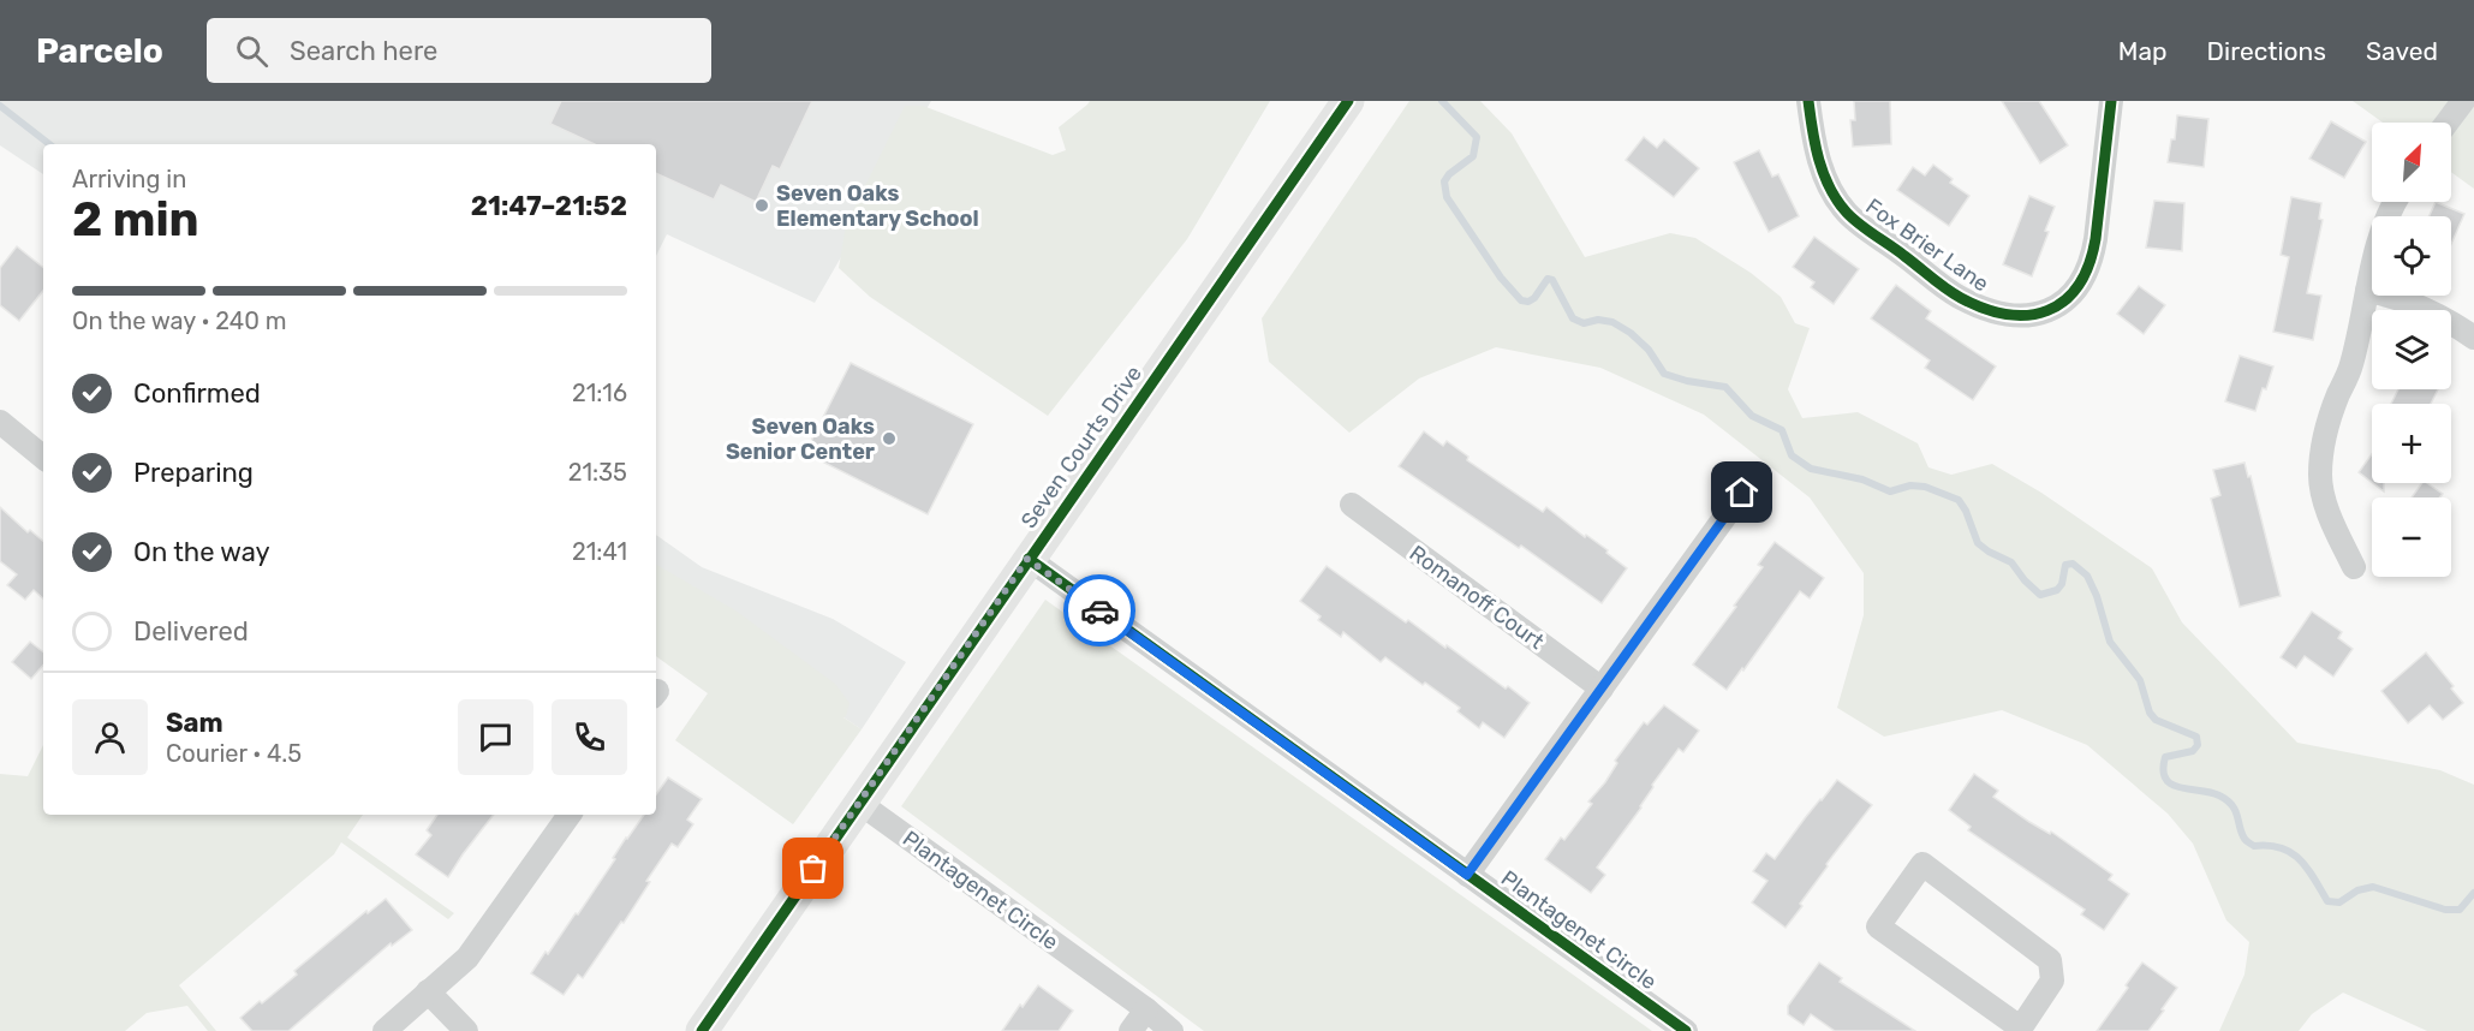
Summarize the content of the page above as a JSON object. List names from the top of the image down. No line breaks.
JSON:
{"streets":{"street":["Fox Brier Lane","Seven Courts Drive","Romanoff Court","Plantagenet Circle"]},"crossings":[["Seven Courts Drive","Plantagenet Circle"]],"places":["Seven Oaks Elementary School","Seven Oaks Senior Center"],"north":"top right","page":{"header":"Parcelo","search":"Search here","nav":["Map","Directions","Saved"],"map_buttons":["+","−"],"heading":["2 min","Arriving in","21:47–21:52"],"panel":["Sam","Courier · 4.5"],"bar":"On the way · 240 m","list":[["Confirmed","21:16"],["Preparing","21:35"],["On the way","21:41"],"Delivered"]}}
